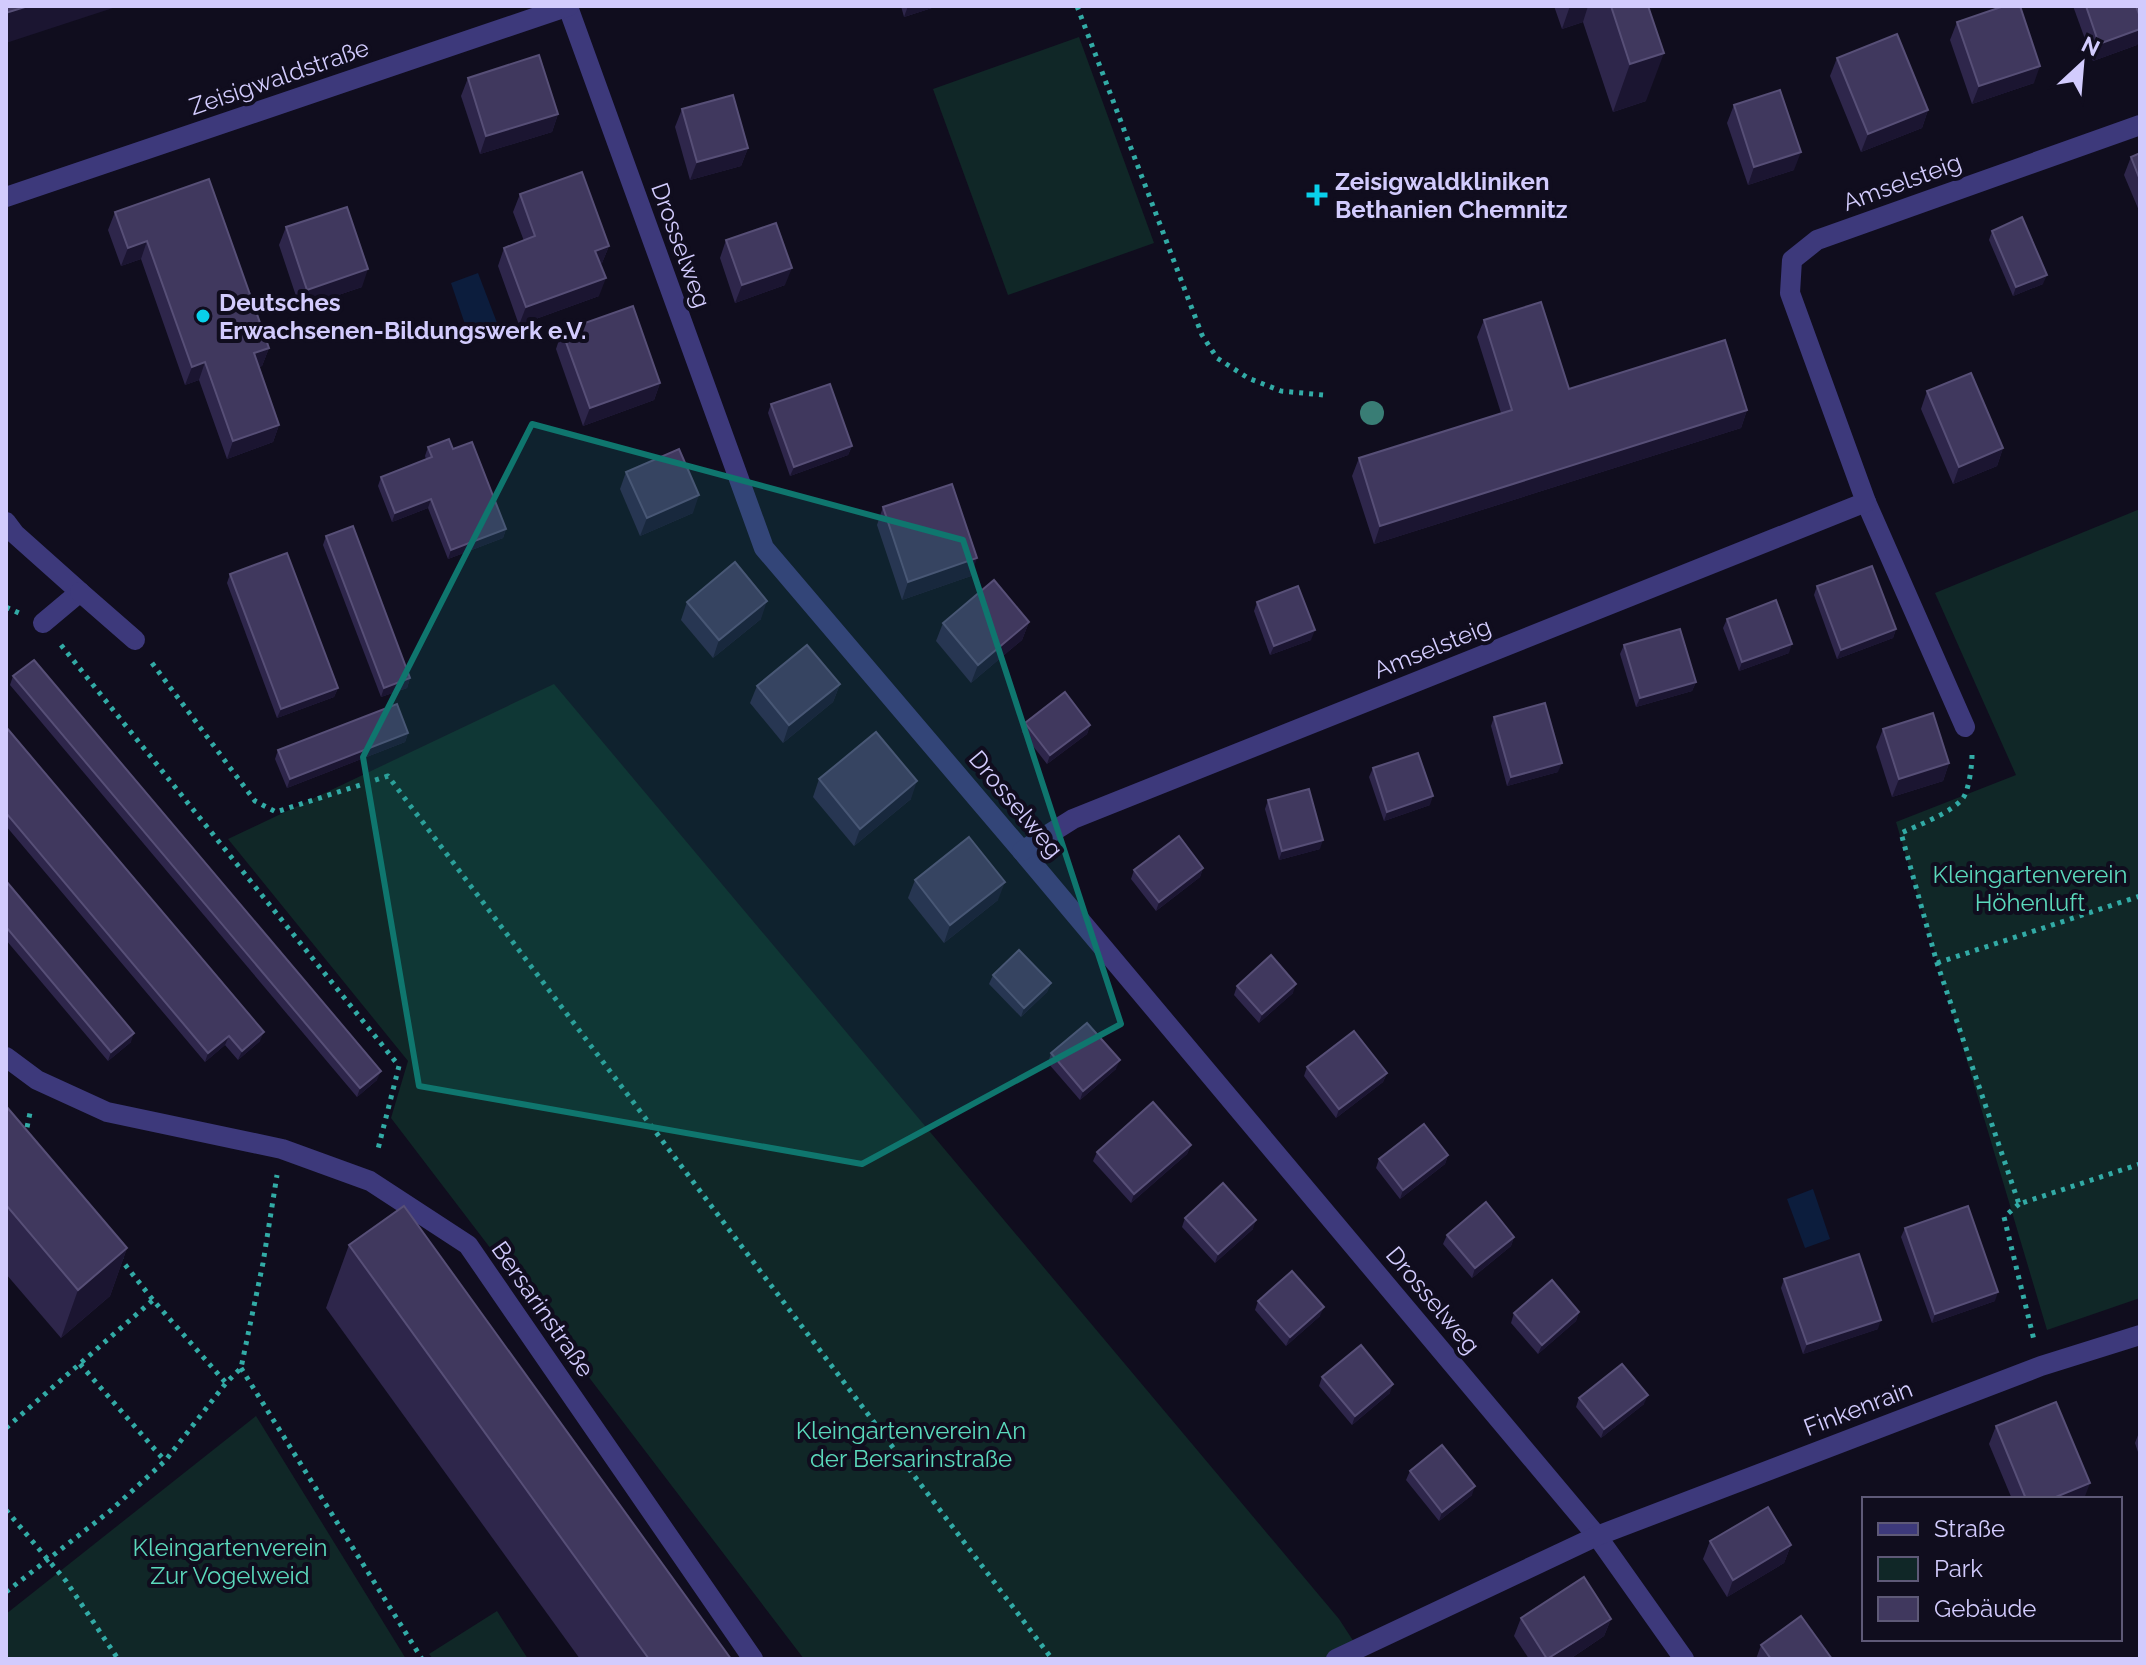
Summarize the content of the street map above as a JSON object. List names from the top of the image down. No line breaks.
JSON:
{"streets":{"street":["Zeisigwaldstraße","Amselsteig","Drosselweg","Bersarinstraße","Finkenrain"]},"crossings":[["Zeisigwaldstraße","Drosselweg"],["Amselsteig","Drosselweg"],["Drosselweg","Finkenrain"]],"parks":["Kleingartenverein Höhenluft","Kleingartenverein An der Bersarinstraße","Kleingartenverein Zur Vogelweid"],"places":{"health":["Zeisigwaldkliniken Bethanien Chemnitz"],"other":["Deutsches Erwachsenen-Bildungswerk e.V."]},"legend":["Straße","Park","Gebäude"],"north":"top right"}
